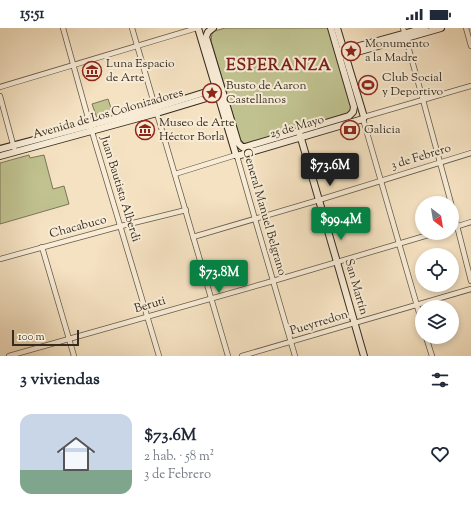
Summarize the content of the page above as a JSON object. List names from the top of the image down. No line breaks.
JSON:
{"streets":{"main road":["Avenida de Los Colonizadores","25 de Mayo","General Manuel Belgrano","San Martín"],"street":["3 de Febrero","Juan Bautista Alberdi","Chacabuco","Beruti","Pueyrredon"]},"crossings":[["Avenida de Los Colonizadores","Juan Bautista Alberdi"],["Avenida de Los Colonizadores","General Manuel Belgrano"],["25 de Mayo","General Manuel Belgrano"],["25 de Mayo","San Martín"],["3 de Febrero","General Manuel Belgrano"],["3 de Febrero","San Martín"],["Juan Bautista Alberdi","Chacabuco"],["Juan Bautista Alberdi","Beruti"],["General Manuel Belgrano","Beruti"],["General Manuel Belgrano","Pueyrredon"],["San Martín","Beruti"],["San Martín","Pueyrredon"]],"districts":["ESPERANZA"],"places":{"place":["Monumento a la Madre","Busto de Aaron Castellanos"],"museum":["Luna Espacio de Arte","Museo de Arte Héctor Borla"],"sports":["Club Social y Deportivo"],"bank":["Galicia"]},"scale_bar":"100 m","north":"bottom right","page":{"status":"15:51","price":["$73.6M","$99.4M","$73.8M"],"scale":"100 m","heading":"3 viviendas","list":[{"name":"$73.6M","note":"2 hab. · 58 m² · 3 de Febrero"}]}}
